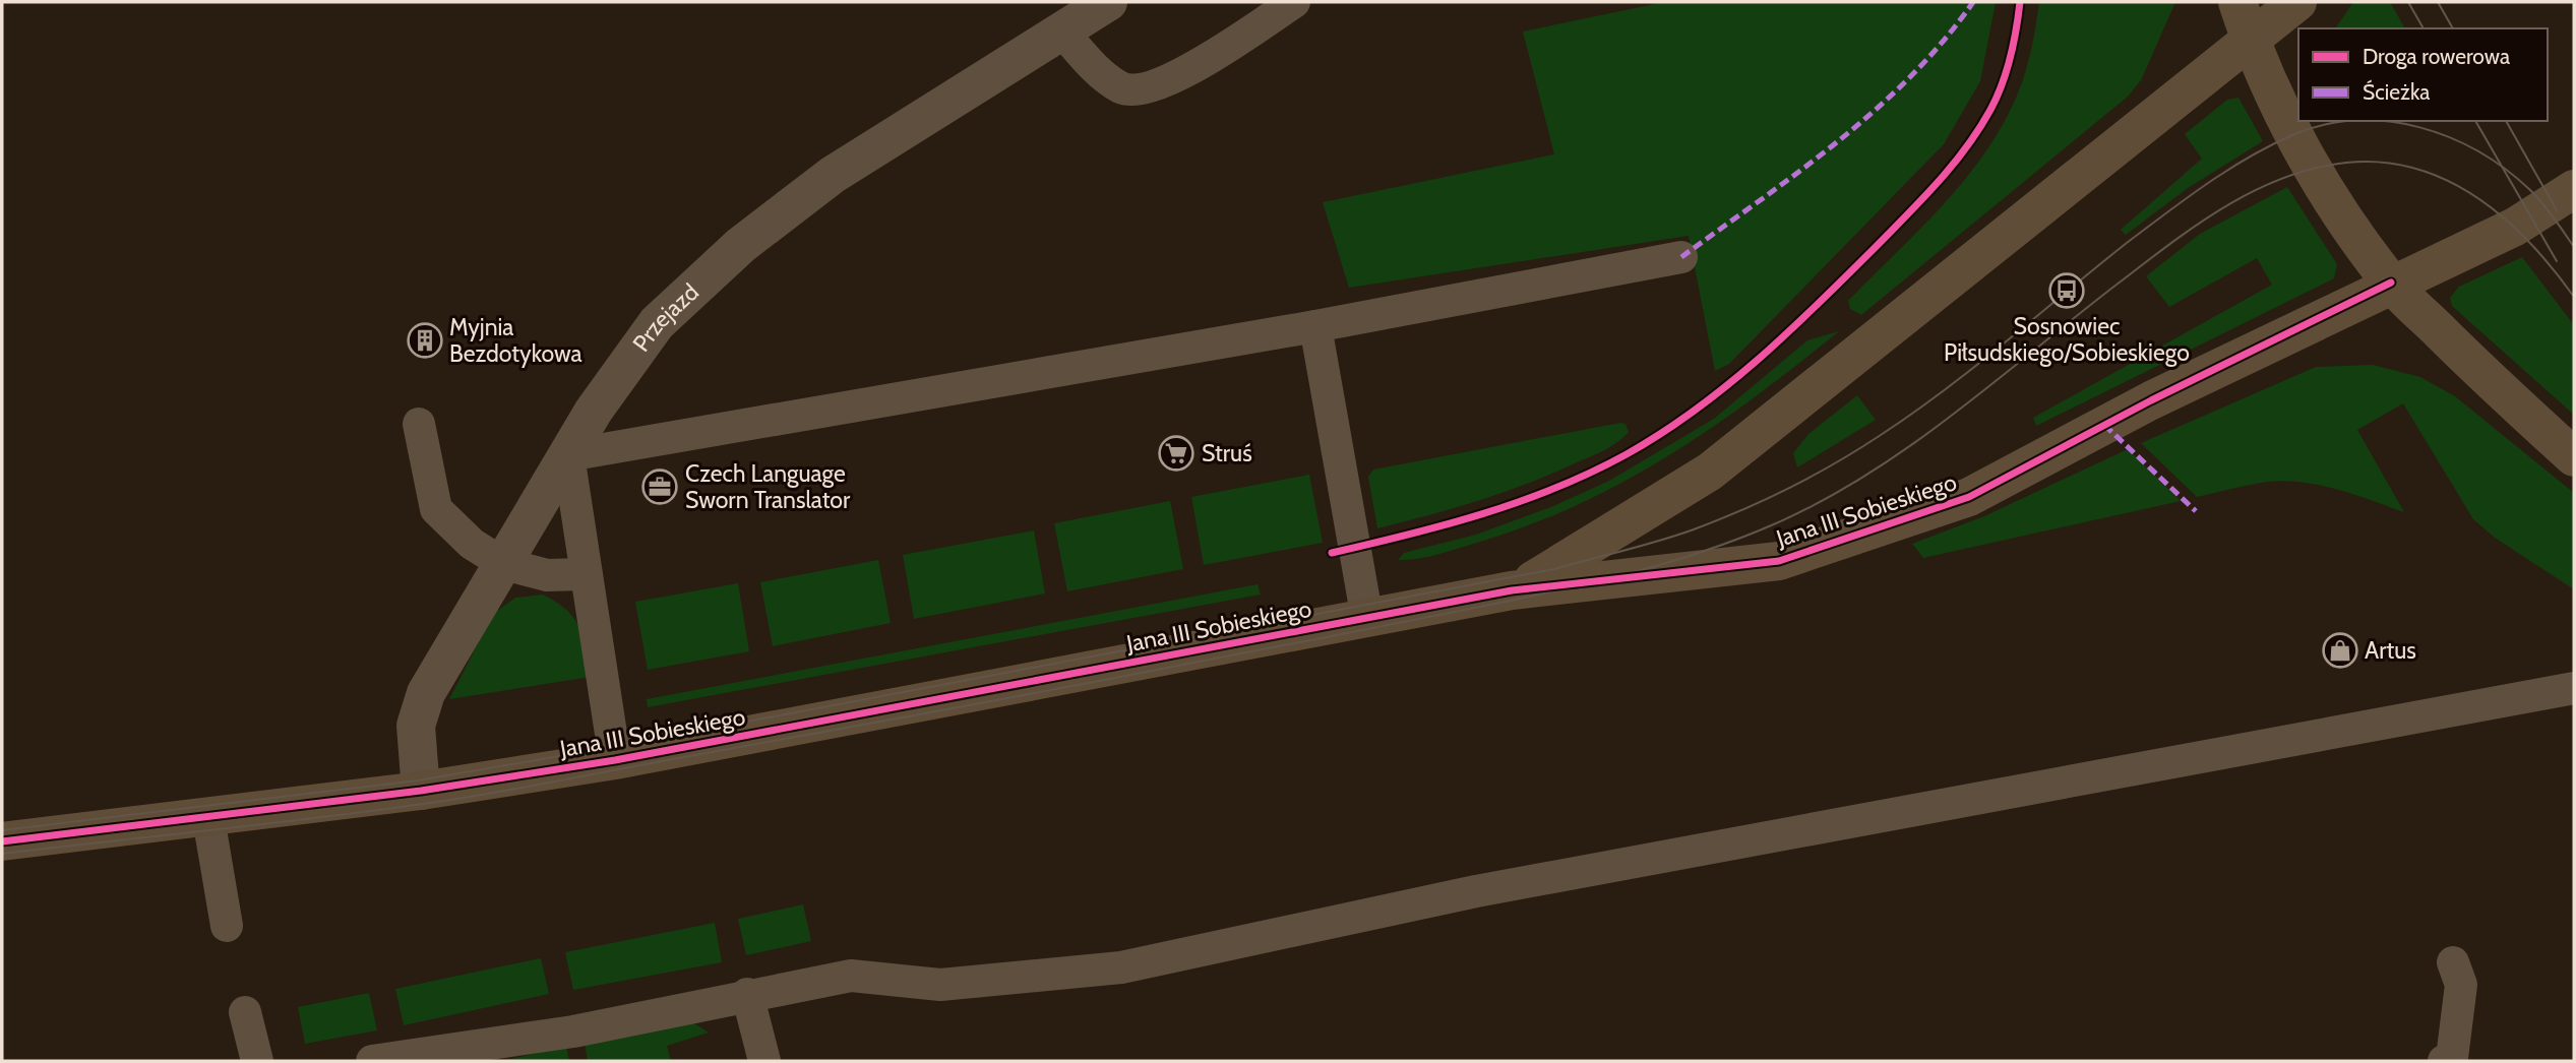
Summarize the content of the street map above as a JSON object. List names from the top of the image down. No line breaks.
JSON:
{"streets":{"street":["Przejazd","Jana III Sobieskiego"]},"crossings":[["Przejazd","Jana III Sobieskiego"]],"places":{"bus stop":["Sosnowiec Piłsudskiego/Sobieskiego"],"building":["Myjnia Bezdotykowa"],"supermarket":["Struś"],"office":["Czech Language Sworn Translator"],"shop":["Artus"]},"legend":["Droga rowerowa","Ścieżka"]}
